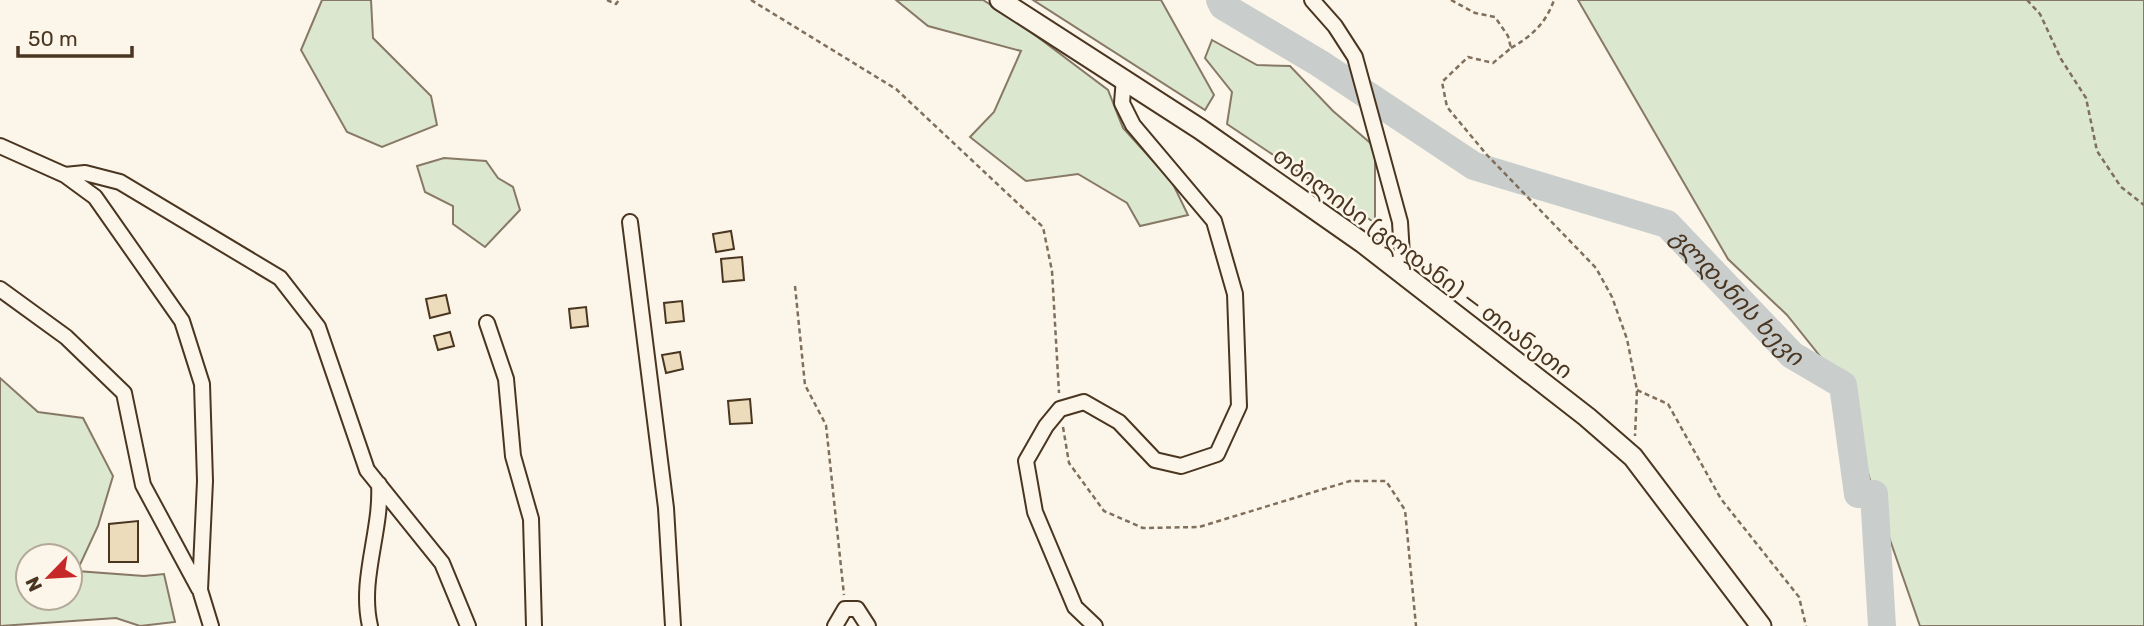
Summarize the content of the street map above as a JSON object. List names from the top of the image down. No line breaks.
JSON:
{"streets":{"main road":["თბილისი (გლდანი) — თიანეთი"]},"water":["გლდანის ხევი"],"scale_bar":"50 m","north":"bottom left"}
